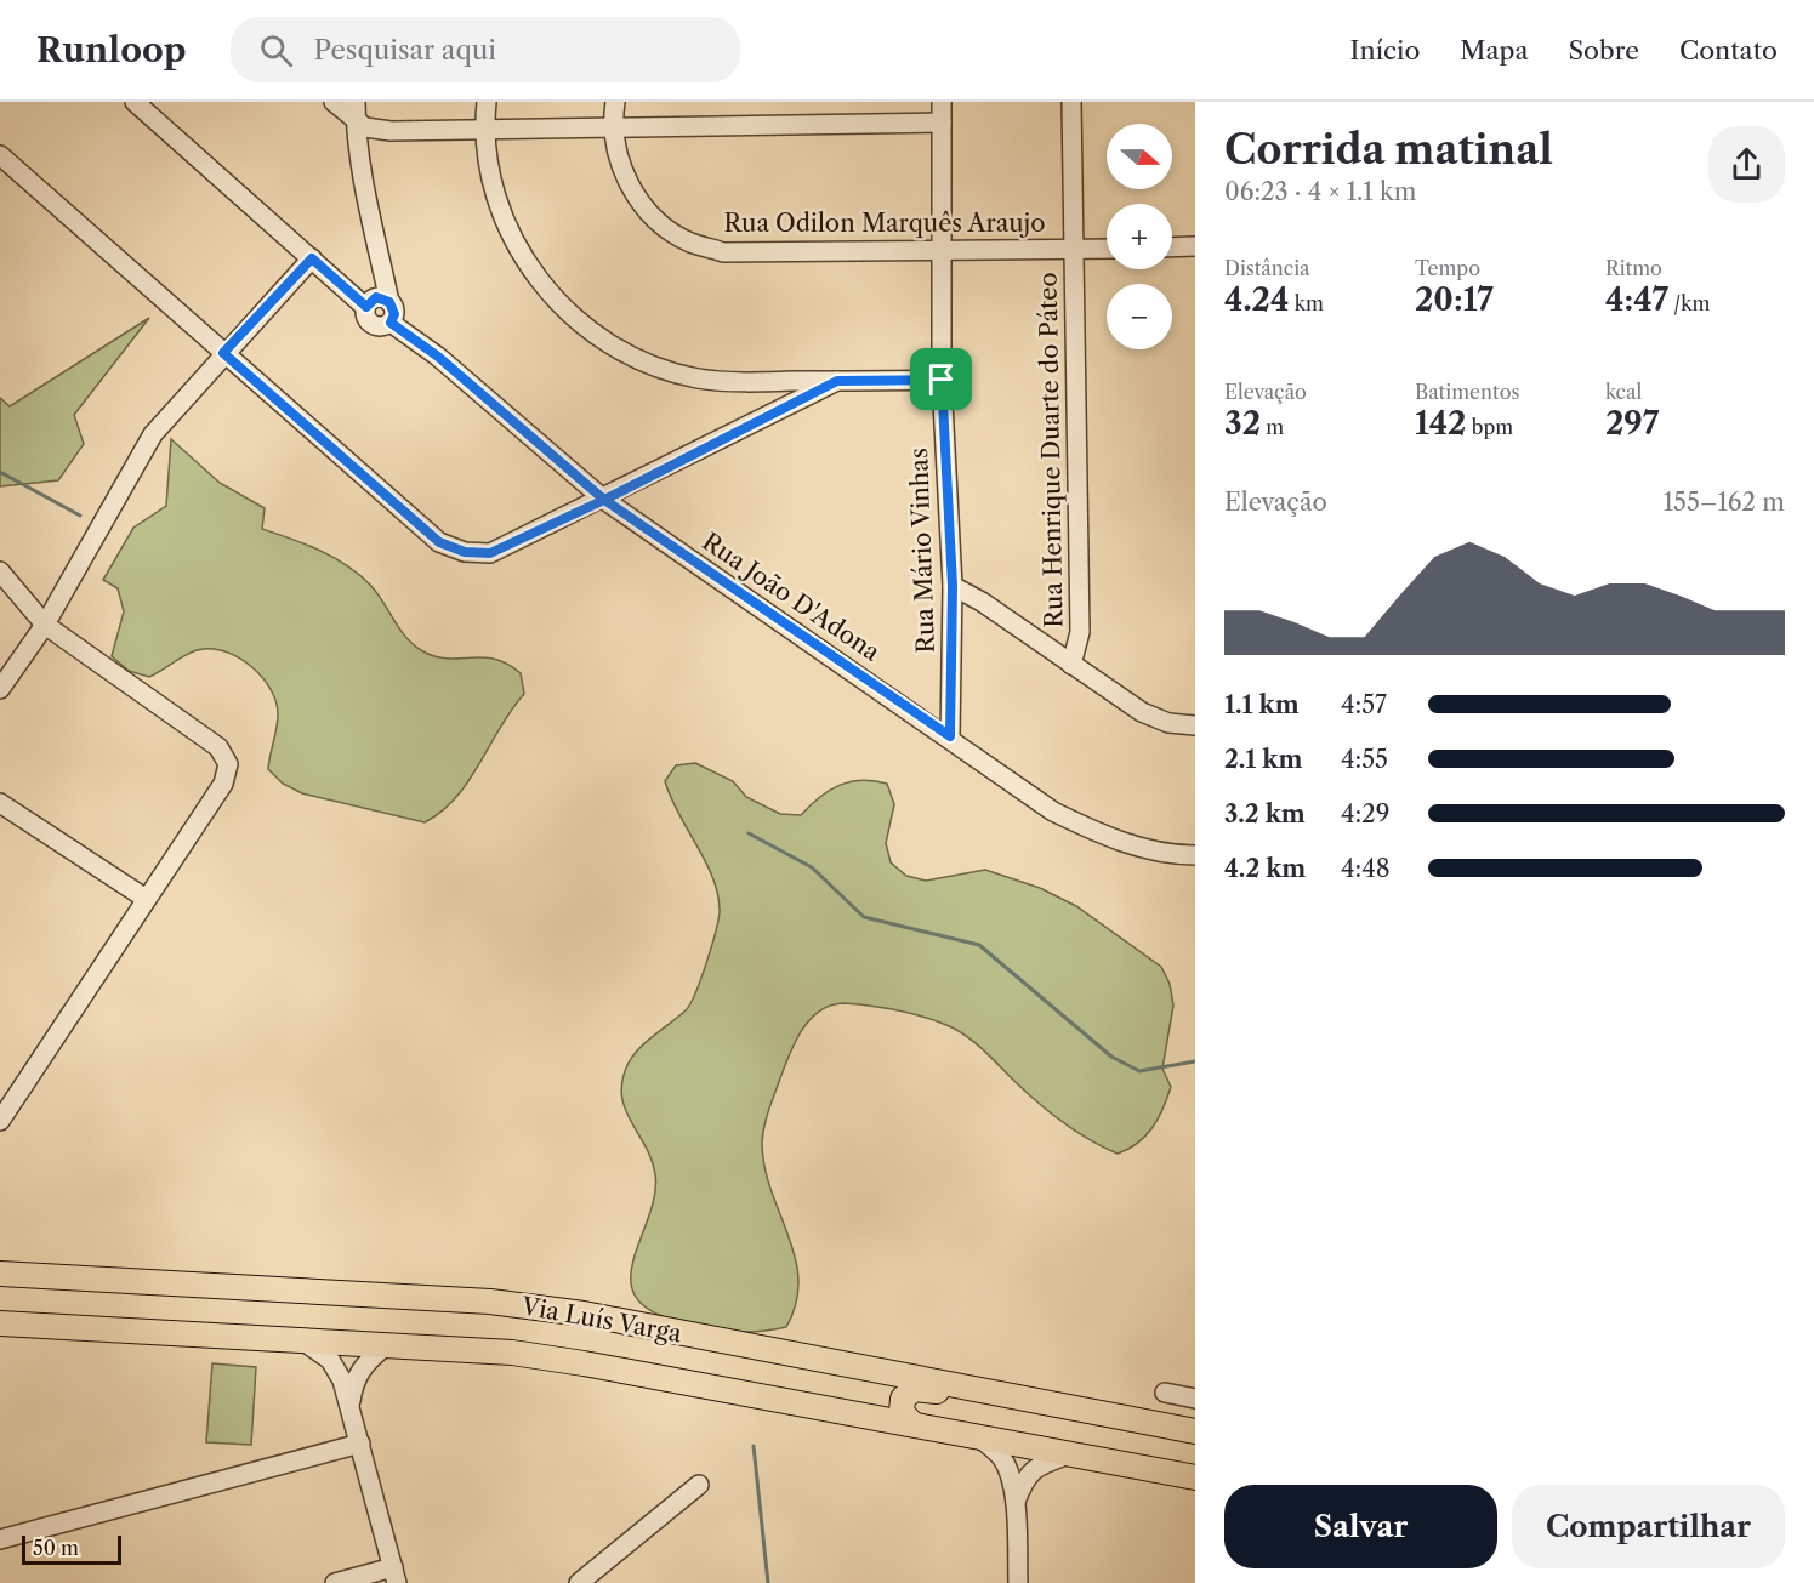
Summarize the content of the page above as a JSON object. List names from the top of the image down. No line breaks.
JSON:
{"streets":{"main road":["Via Luís Varga"],"street":["Rua Odilon Marquês Araujo","Rua Henrique Duarte do Páteo","Rua Mário Vinhas","Rua João D'Adona"]},"crossings":[["Rua Odilon Marquês Araujo","Rua Henrique Duarte do Páteo"],["Rua Odilon Marquês Araujo","Rua Mário Vinhas"],["Rua Mário Vinhas","Rua João D'Adona"]],"scale_bar":"50 m","north":"right","page":{"header":"Runloop","search":"Pesquisar aqui","nav":["Início","Mapa","Sobre","Contato"],"heading":["Corrida matinal","06:23 · 4 × 1.1 km"],"map_buttons":["+","−"],"stats":[["Distância","4.24 km"],["Tempo","20:17"],["Ritmo","4:47 /km"],["Elevação","32 m"],["Batimentos","142 bpm"],["kcal","297"]],"chart":["Elevação","155–162 m"],"list":[{"name":"1.1 km","note":"4:57"},{"name":"2.1 km","note":"4:55"},{"name":"3.2 km","note":"4:29"},{"name":"4.2 km","note":"4:48"}],"buttons":["Salvar","Compartilhar"],"scale":"50 m"}}
